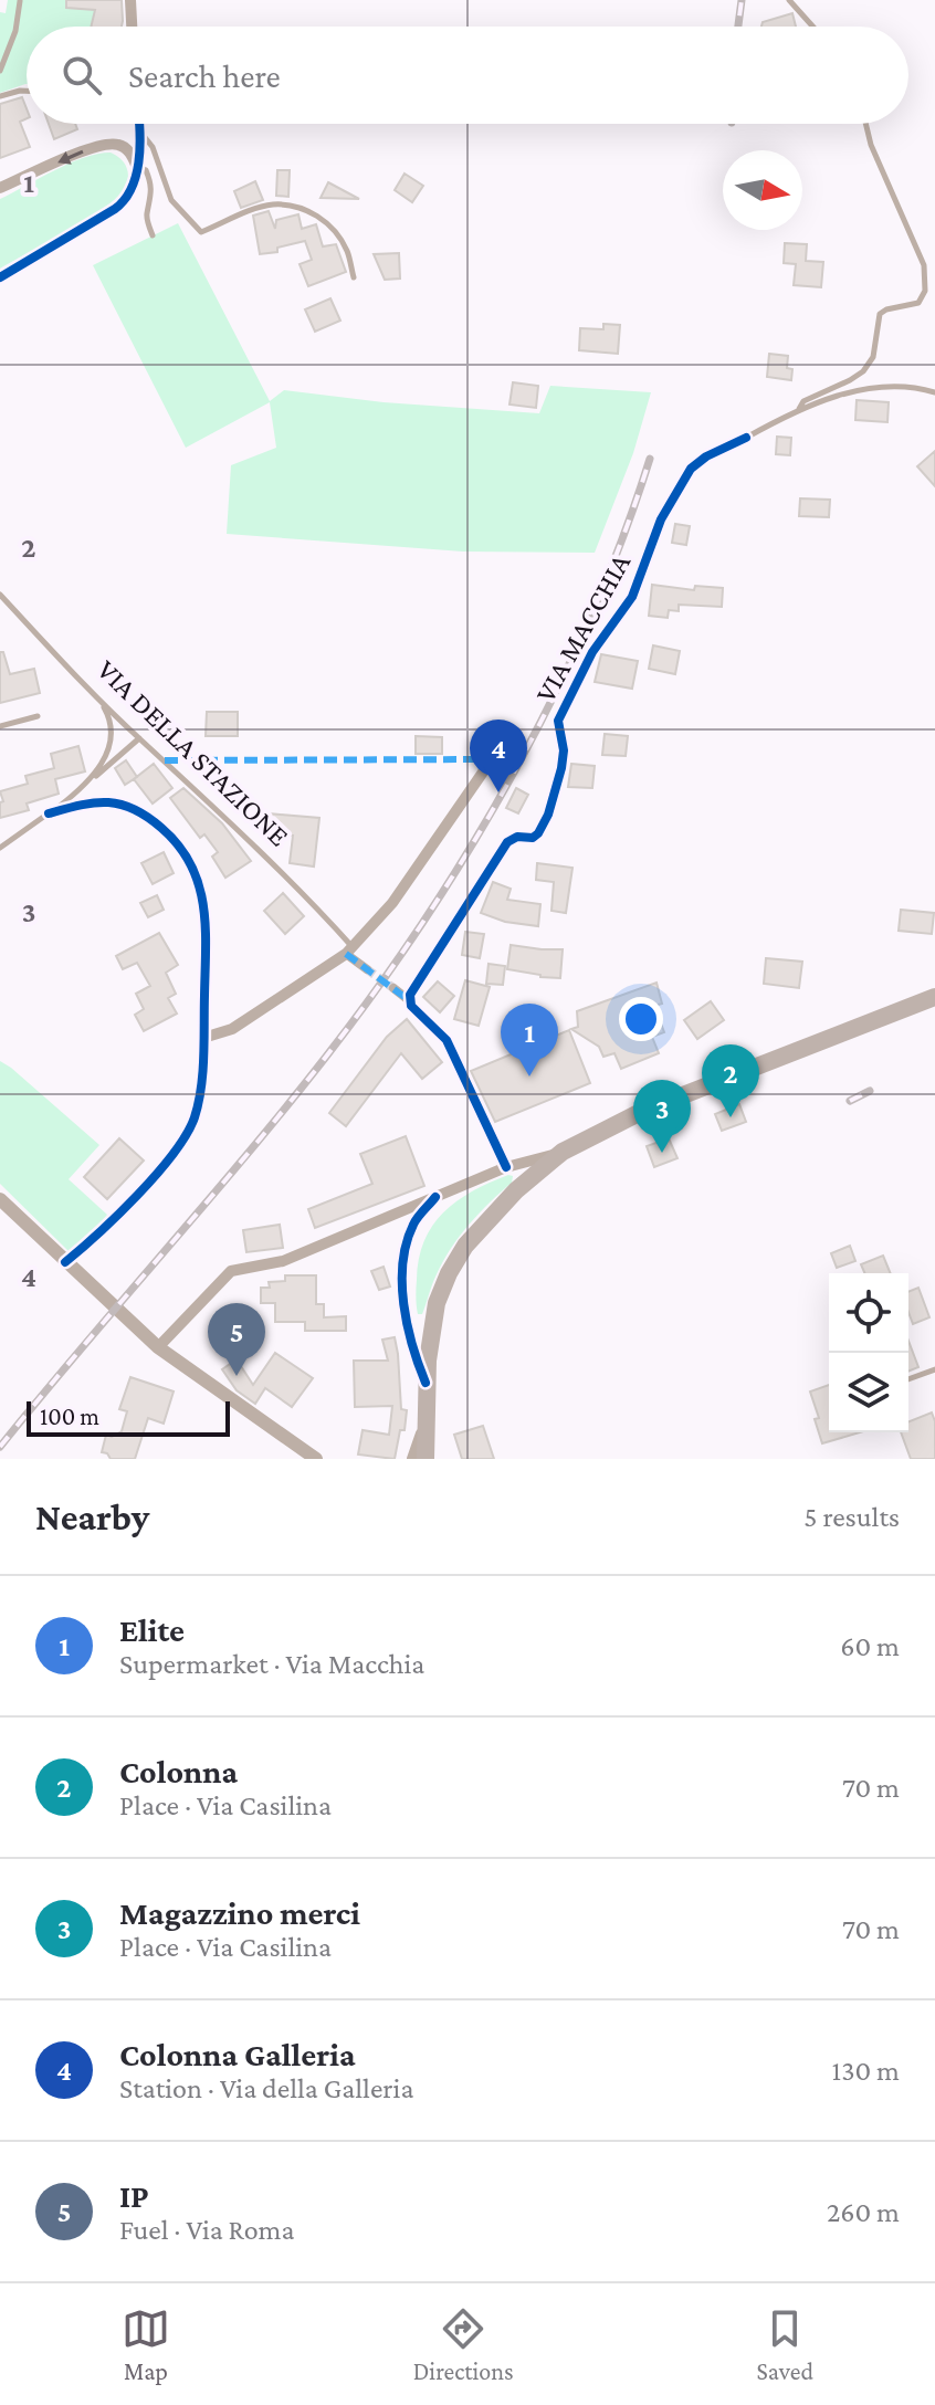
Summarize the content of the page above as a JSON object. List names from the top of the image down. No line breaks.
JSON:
{"streets":{"street":["VIA MACCHIA"],"lane":["VIA DELLA STAZIONE"]},"scale_bar":"100 m","north":"right","page":{"search":"Search here","pins":["4","1","2","3","5"],"scale":"100 m","heading":["Nearby","5 results"],"list":[{"mark":"1","name":"Elite","note":"Supermarket · Via Macchia","value":"60 m"},{"mark":"2","name":"Colonna","note":"Place · Via Casilina","value":"70 m"},{"mark":"3","name":"Magazzino merci","note":"Place · Via Casilina","value":"70 m"},{"mark":"4","name":"Colonna Galleria","note":"Station · Via della Galleria","value":"130 m"},{"mark":"5","name":"IP","note":"Fuel · Via Roma","value":"260 m"}],"nav":["Map","Directions","Saved"]},"grid":{"rows":["1","2","3","4"]}}
